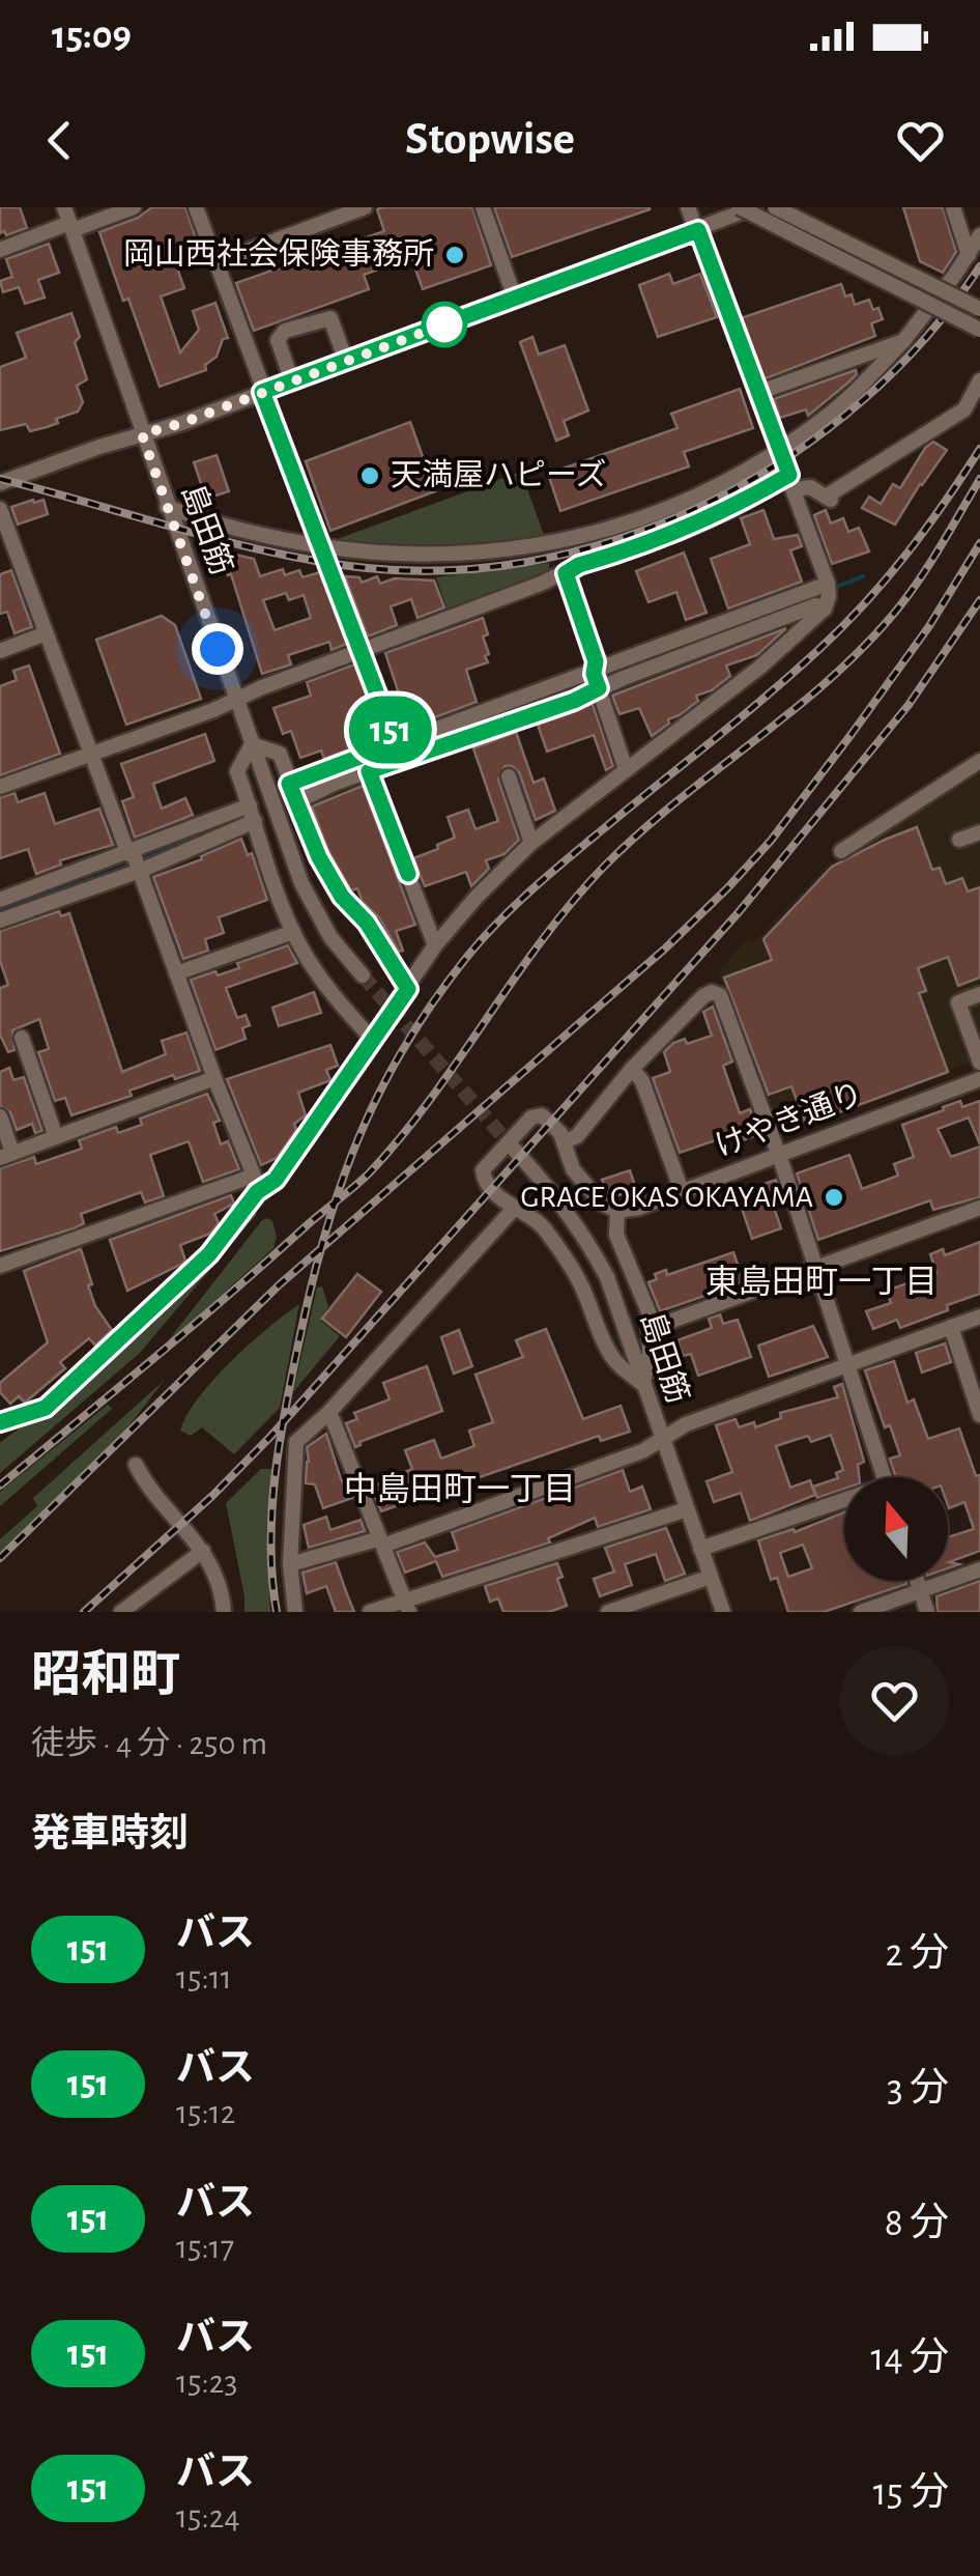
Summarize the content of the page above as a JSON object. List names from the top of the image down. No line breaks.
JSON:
{"streets":{"street":["島田筋","けやき通り"]},"districts":["東島田町一丁目","中島田町一丁目"],"places":["岡山西社会保険事務所","天満屋ハピーズ","GRACE OKAS OKAYAMA"],"lines":["bus line 151"],"north":"top","page":{"status":"15:09","header":"Stopwise","on_map":"151","heading":[["昭和町","徒歩 · 4 分 · 250 m"],"発車時刻"],"list":[{"mark":"151","name":"バス","note":"15:11","value":"2 分"},{"mark":"151","name":"バス","note":"15:12","value":"3 分"},{"mark":"151","name":"バス","note":"15:17","value":"8 分"},{"mark":"151","name":"バス","note":"15:23","value":"14 分"},{"mark":"151","name":"バス","note":"15:24","value":"15 分"}]}}
